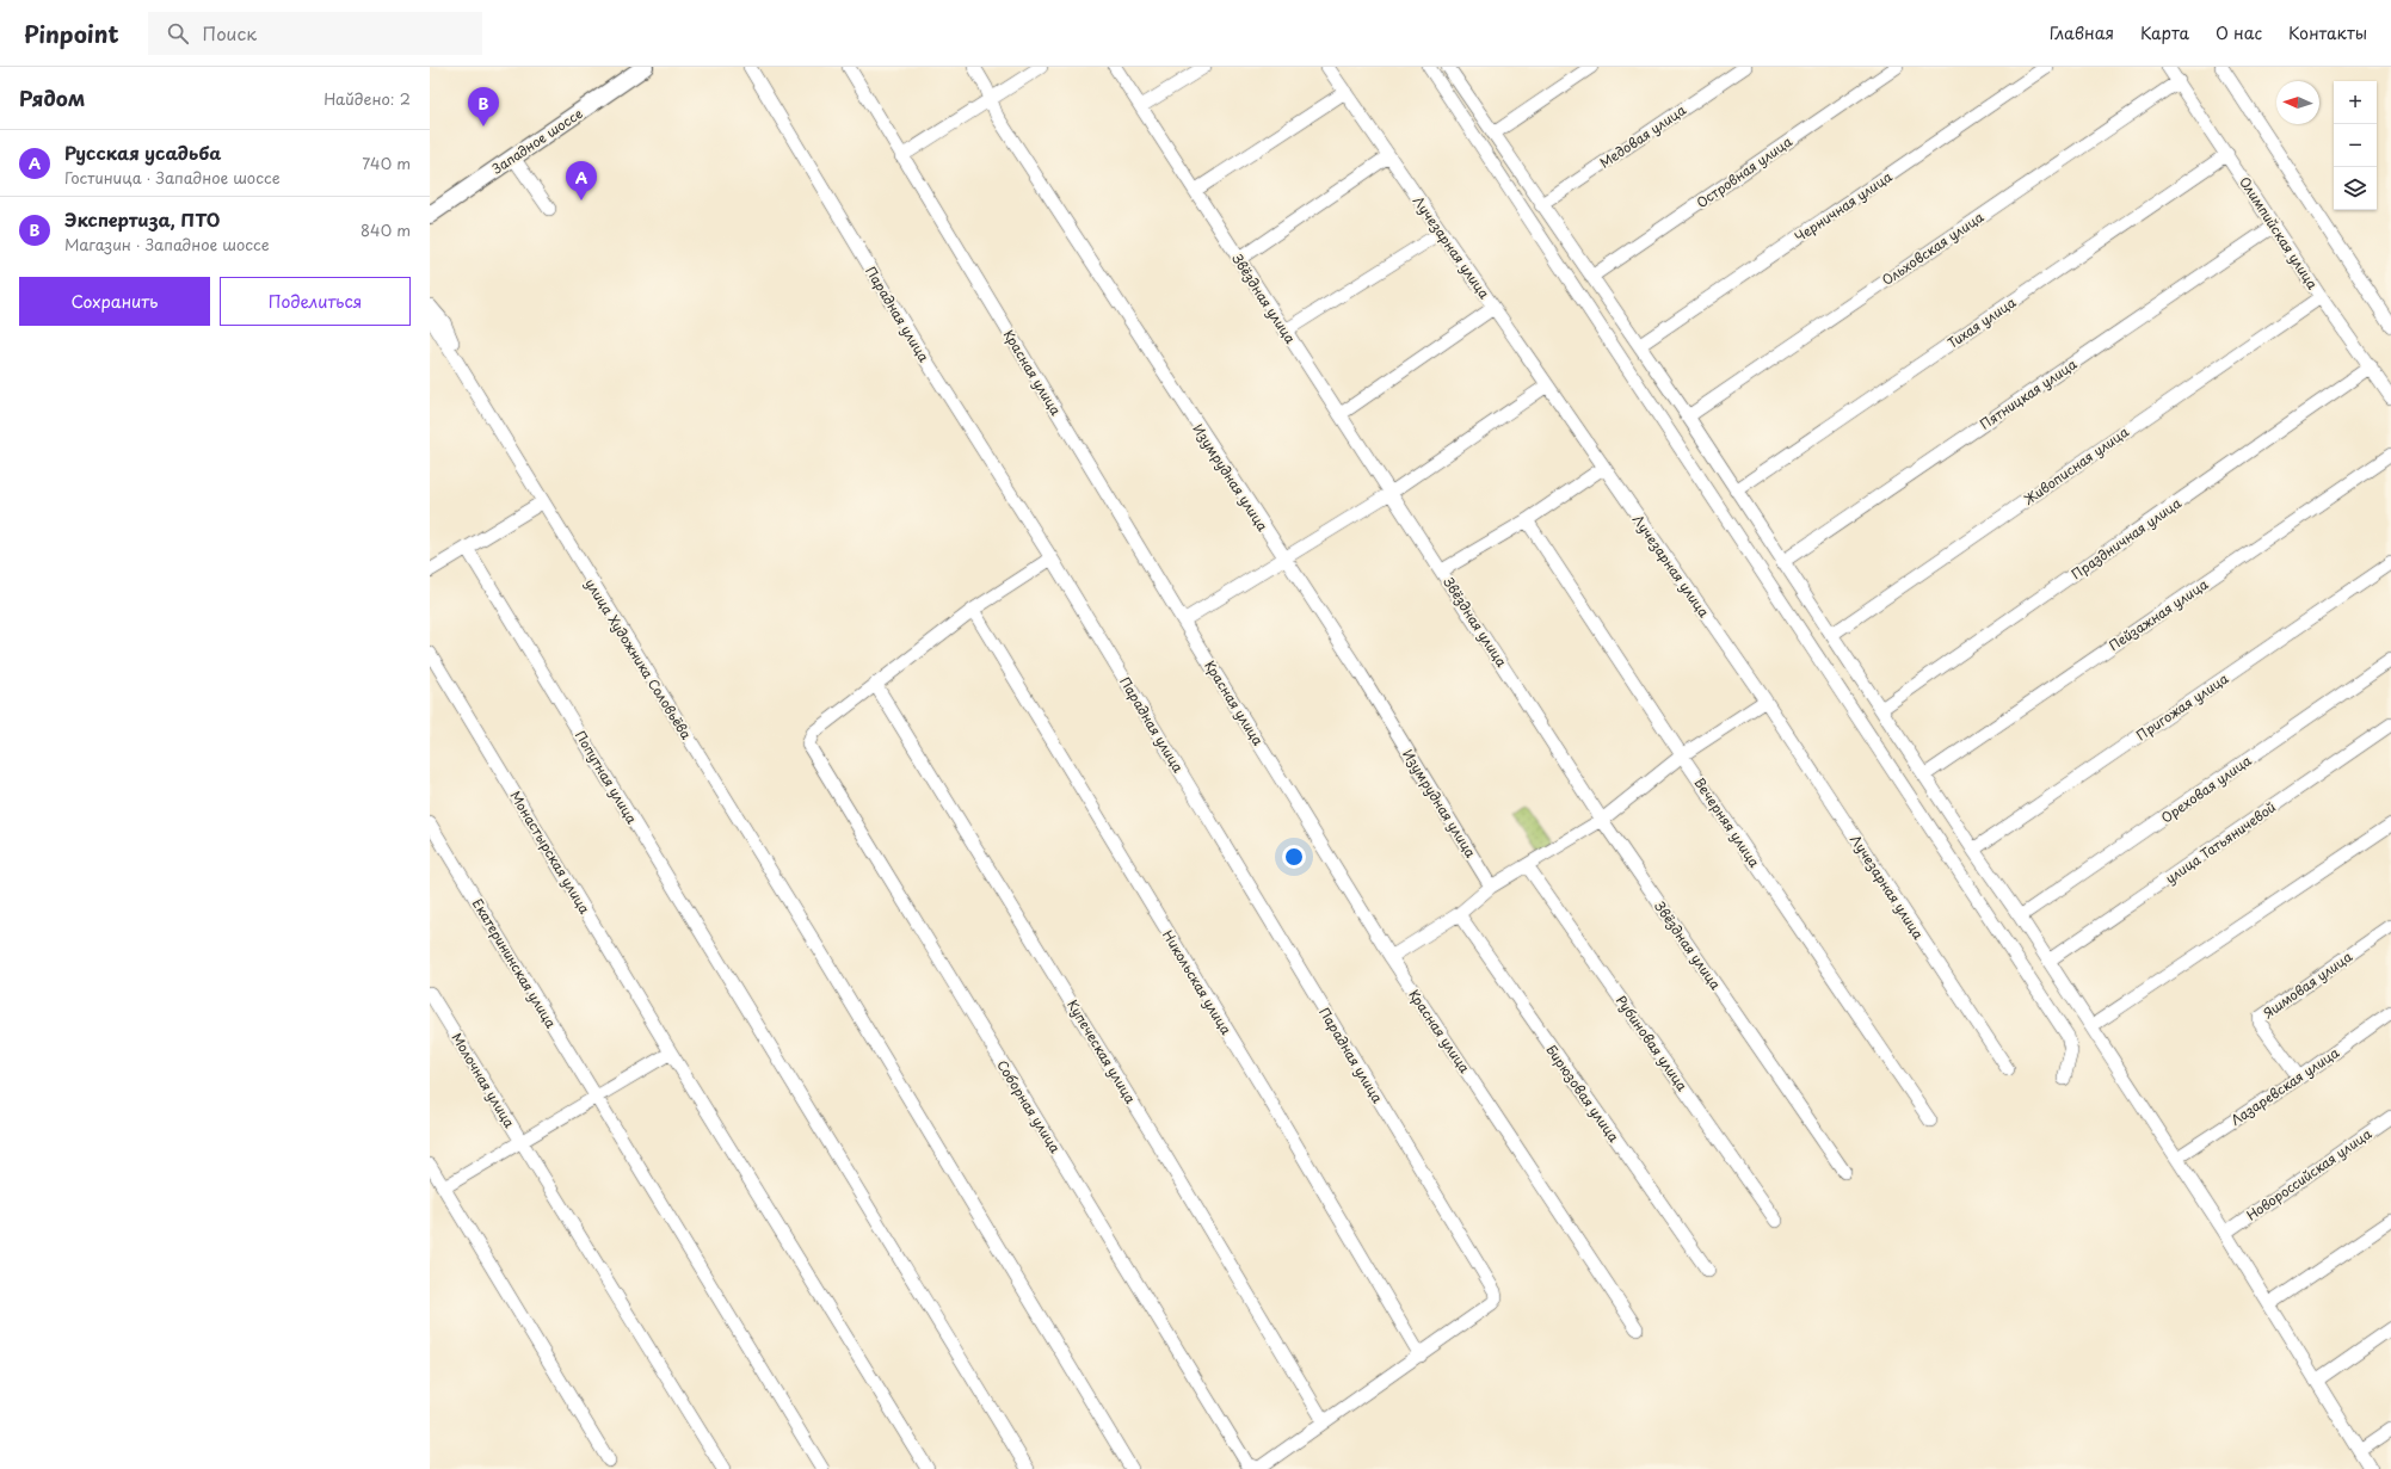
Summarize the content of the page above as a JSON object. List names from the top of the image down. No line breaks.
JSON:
{"streets":{"main road":["Западное шоссе"],"street":["Медовая улица","Островная улица","Черничная улица","Олимпийская улица","Лучезарная улица","Ольховская улица","Звёздная улица","Парадная улица","Тихая улица","Красная улица","Пятницкая улица","Живописная улица","Изумрудная улица","Праздничная улица","Пейзажная улица","улица Художника Соловьёва","Пригожая улица","Попутная улица","Ореховая улица","Вечерняя улица","улица Татьяничевой","Монастырская улица","Екатерининская улица","Никольская улица","Яшмовая улица","Рубиновая улица","Купеческая улица","Молочная улица","Лазаревская улица","Бирюзовая улица","Соборная улица","Новороссийская улица"]},"crossings":[["Олимпийская улица","Ольховская улица"],["Олимпийская улица","Тихая улица"],["Олимпийская улица","Пятницкая улица"],["Олимпийская улица","Живописная улица"],["Олимпийская улица","Праздничная улица"],["Парадная улица","Никольская улица"],["Парадная улица","Купеческая улица"],["Парадная улица","Соборная улица"],["Яшмовая улица","Лазаревская улица"],["Купеческая улица","Соборная улица"]],"north":"left","page":{"header":"Pinpoint","search":"Поиск","nav":["Главная","Карта","О нас","Контакты"],"heading":["Рядом","Найдено: 2"],"map_buttons":["+","−"],"pins":["B","A"],"list":[{"mark":"A","name":"Русская усадьба","note":"Гостиница · Западное шоссе","value":"740 m"},{"mark":"B","name":"Экспертиза, ПТО","note":"Магазин · Западное шоссе","value":"840 m"}],"buttons":["Сохранить","Поделиться"]}}
